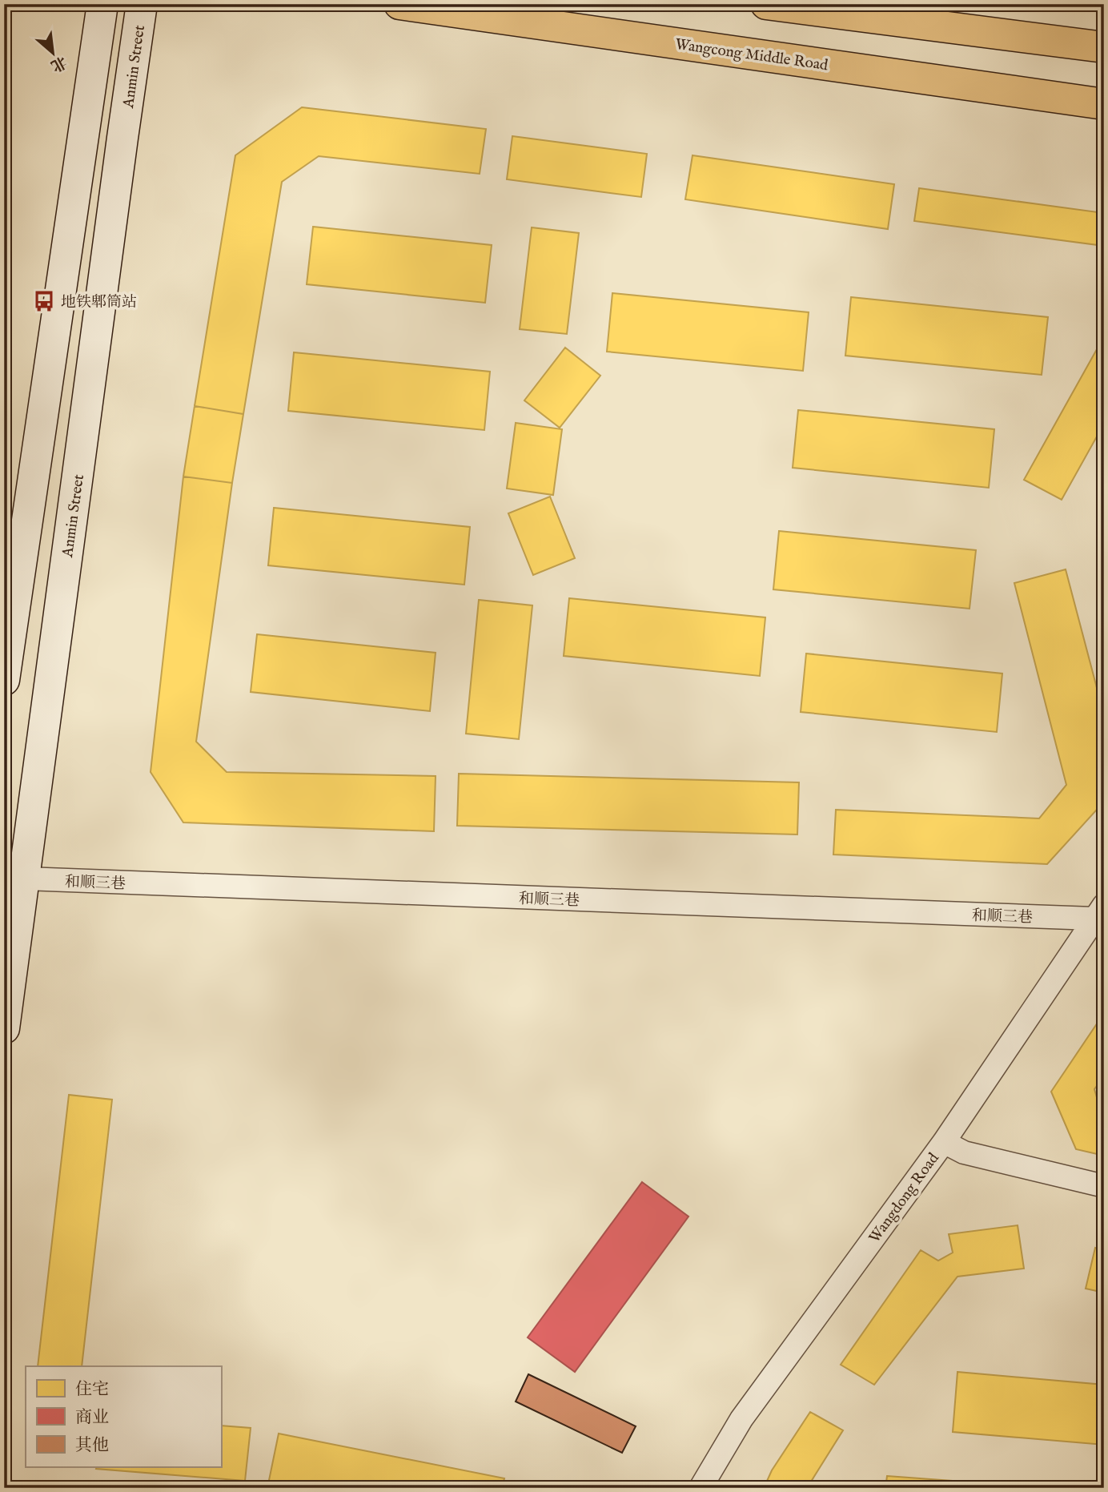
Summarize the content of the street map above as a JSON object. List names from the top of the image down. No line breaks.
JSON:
{"streets":{"main road":["Wangcong Middle Road","Anmin Street"],"street":["和顺三巷","Wangdong Road"]},"crossings":[["Anmin Street","和顺三巷"],["和顺三巷","Wangdong Road"]],"places":{"bus stop":["地铁郫筒站"]},"legend":["住宅","商业","其他"],"north":"bottom right"}
